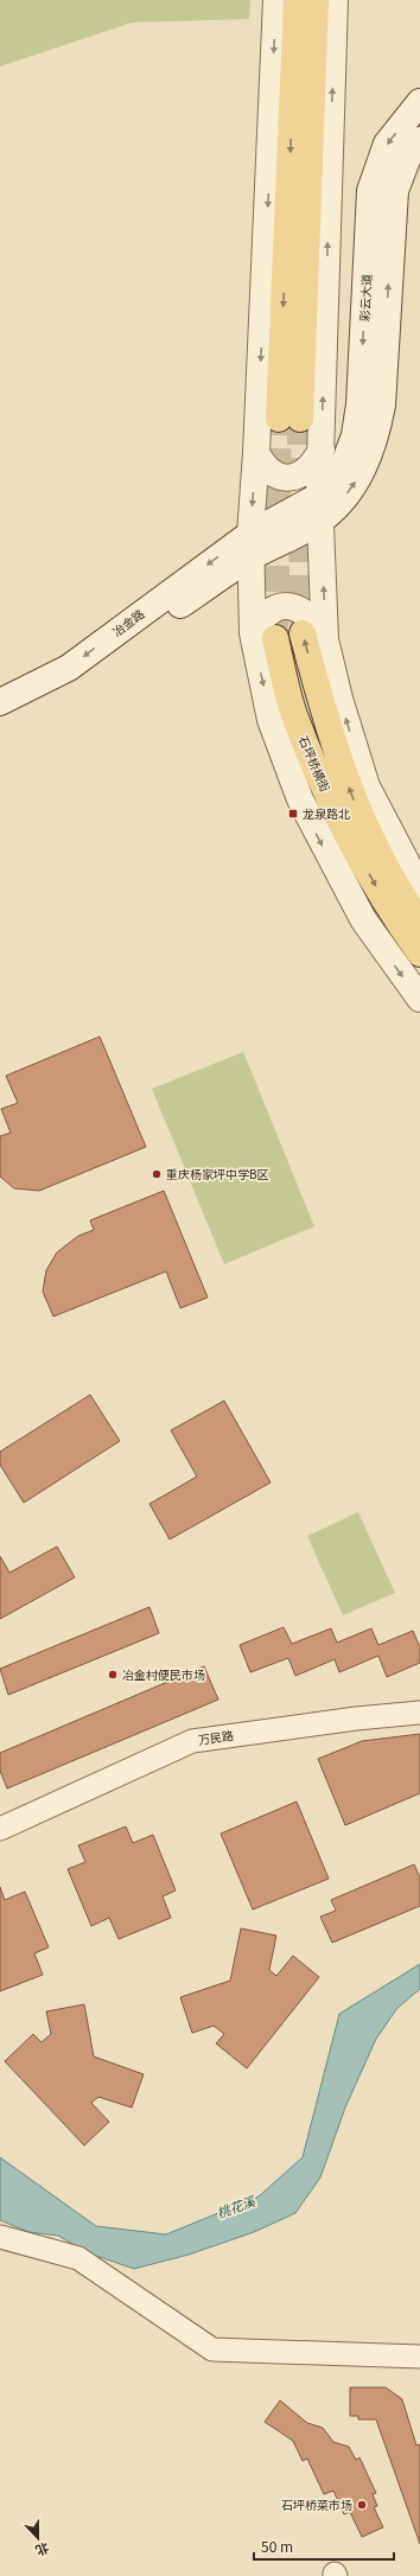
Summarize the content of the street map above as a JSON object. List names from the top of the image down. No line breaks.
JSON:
{"streets":{"main road":["石坪桥横街"],"street":["彩云大道","冶金路","万民路"]},"crossings":[["彩云大道","冶金路"]],"water":["桃花溪"],"places":{"transit":["龙泉路北"],"other":["重庆杨家坪中学B区","冶金村便民市场","石坪桥菜市场"]},"scale_bar":"50 m","north":"bottom"}
